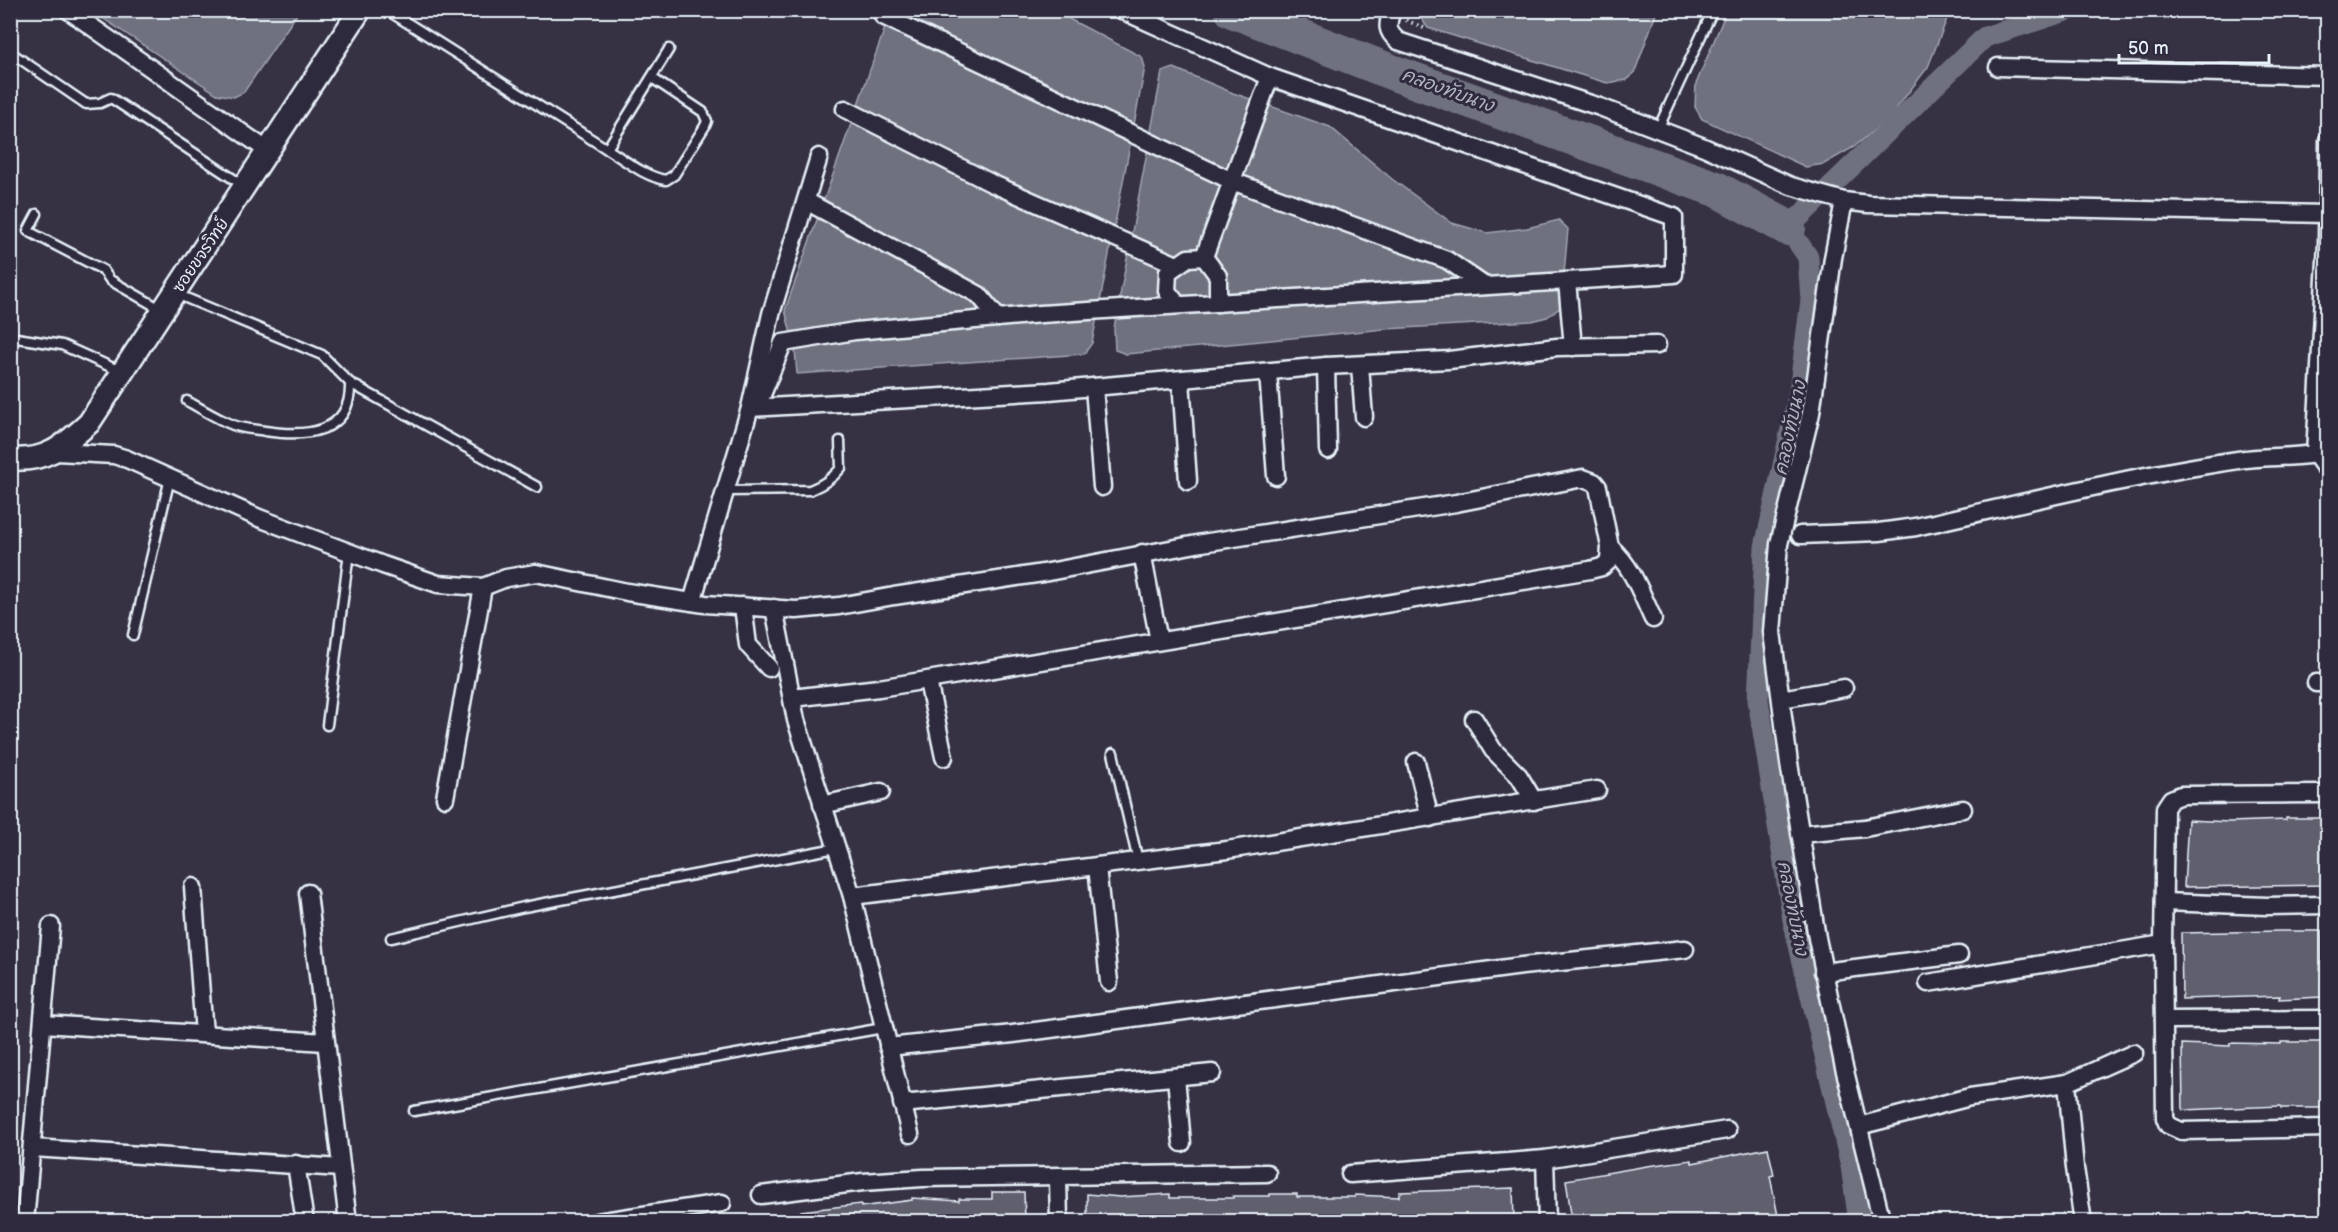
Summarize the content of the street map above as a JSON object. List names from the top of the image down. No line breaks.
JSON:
{"streets":{"street":["ซอยขจรวิทย์"]},"water":["คลองทับนาง"],"scale_bar":"50 m"}
